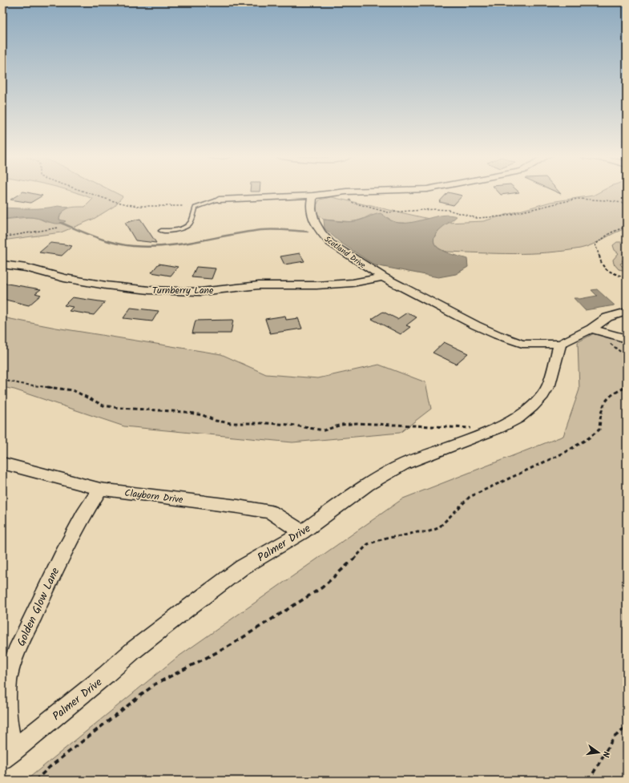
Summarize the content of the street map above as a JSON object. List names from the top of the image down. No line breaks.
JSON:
{"streets":{"street":["Scotland Drive","Turnberry Lane","Clayborn Drive","Palmer Drive","Golden Glow Lane"]},"crossings":[["Scotland Drive","Turnberry Lane"],["Scotland Drive","Palmer Drive"],["Clayborn Drive","Palmer Drive"],["Clayborn Drive","Golden Glow Lane"],["Palmer Drive","Golden Glow Lane"]],"north":"right"}
